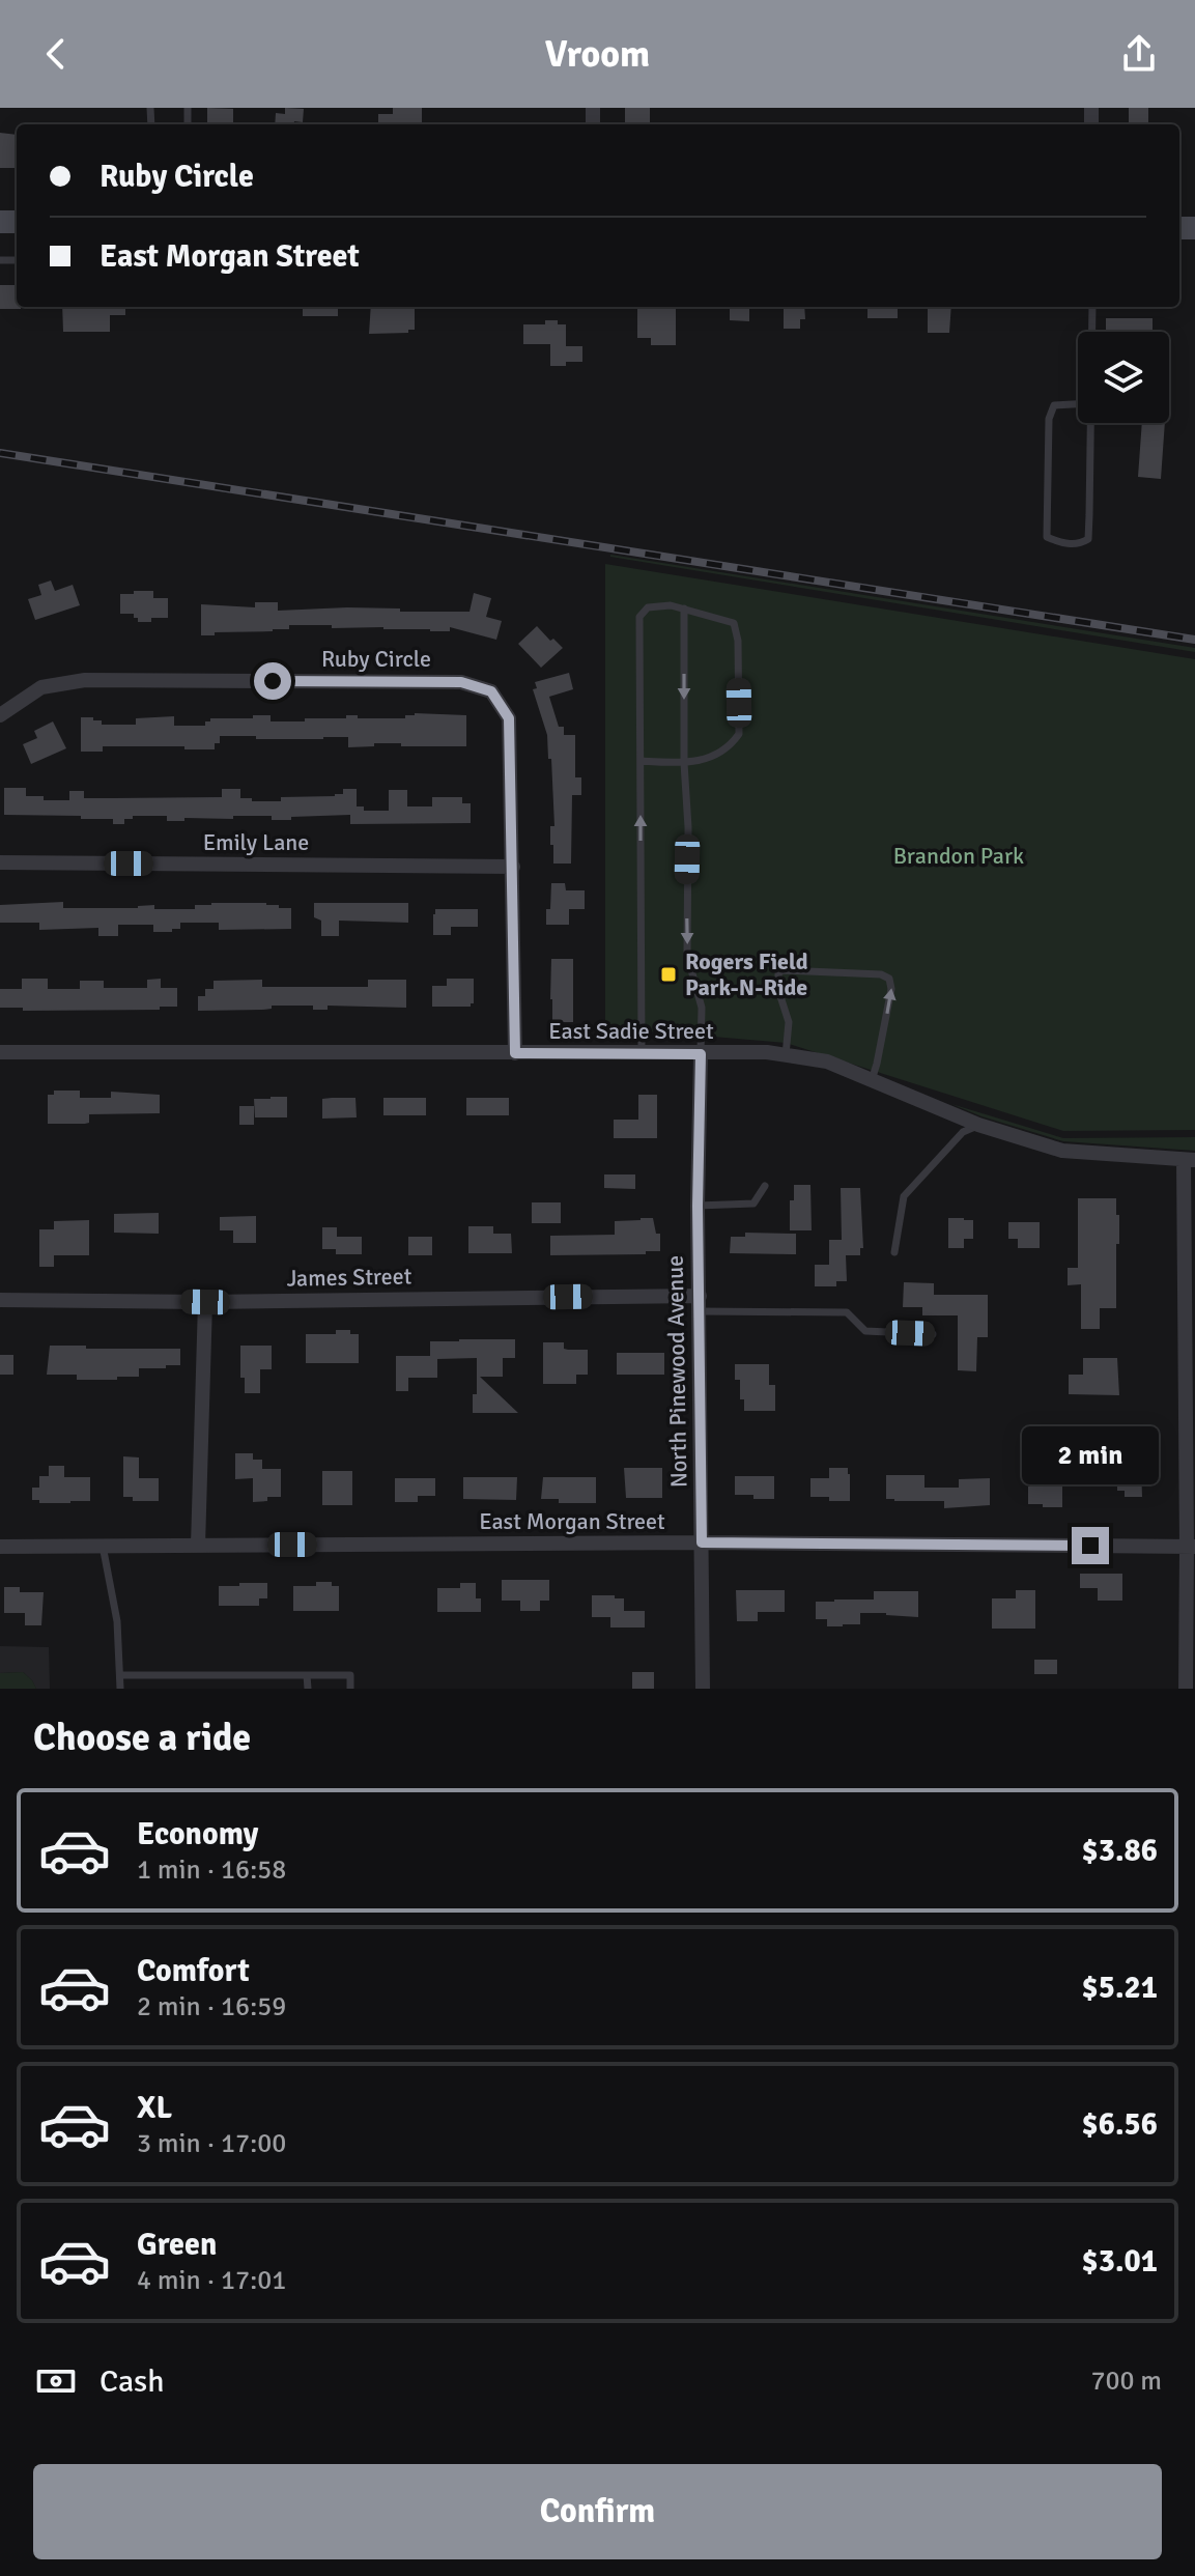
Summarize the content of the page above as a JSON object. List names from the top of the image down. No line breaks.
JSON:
{"streets":{"street":["Ruby Circle","Emily Lane","East Sadie Street","James Street","North Pinewood Avenue","East Morgan Street"]},"crossings":[["Ruby Circle","Emily Lane"],["Ruby Circle","East Sadie Street"],["East Sadie Street","North Pinewood Avenue"],["James Street","North Pinewood Avenue"],["North Pinewood Avenue","East Morgan Street"]],"parks":["Brandon Park"],"places":{"transit":["Rogers Field Park-N-Ride"]},"page":{"header":"Vroom","banner":["Ruby Circle","East Morgan Street"],"bubble":"2 min","heading":"Choose a ride","list":[{"name":"Economy","note":"1 min · 16:58","value":"$3.86"},{"name":"Comfort","note":"2 min · 16:59","value":"$5.21"},{"name":"XL","note":"3 min · 17:00","value":"$6.56"},{"name":"Green","note":"4 min · 17:01","value":"$3.01"}],"pay":["Cash","700 m"],"buttons":"Confirm"}}
